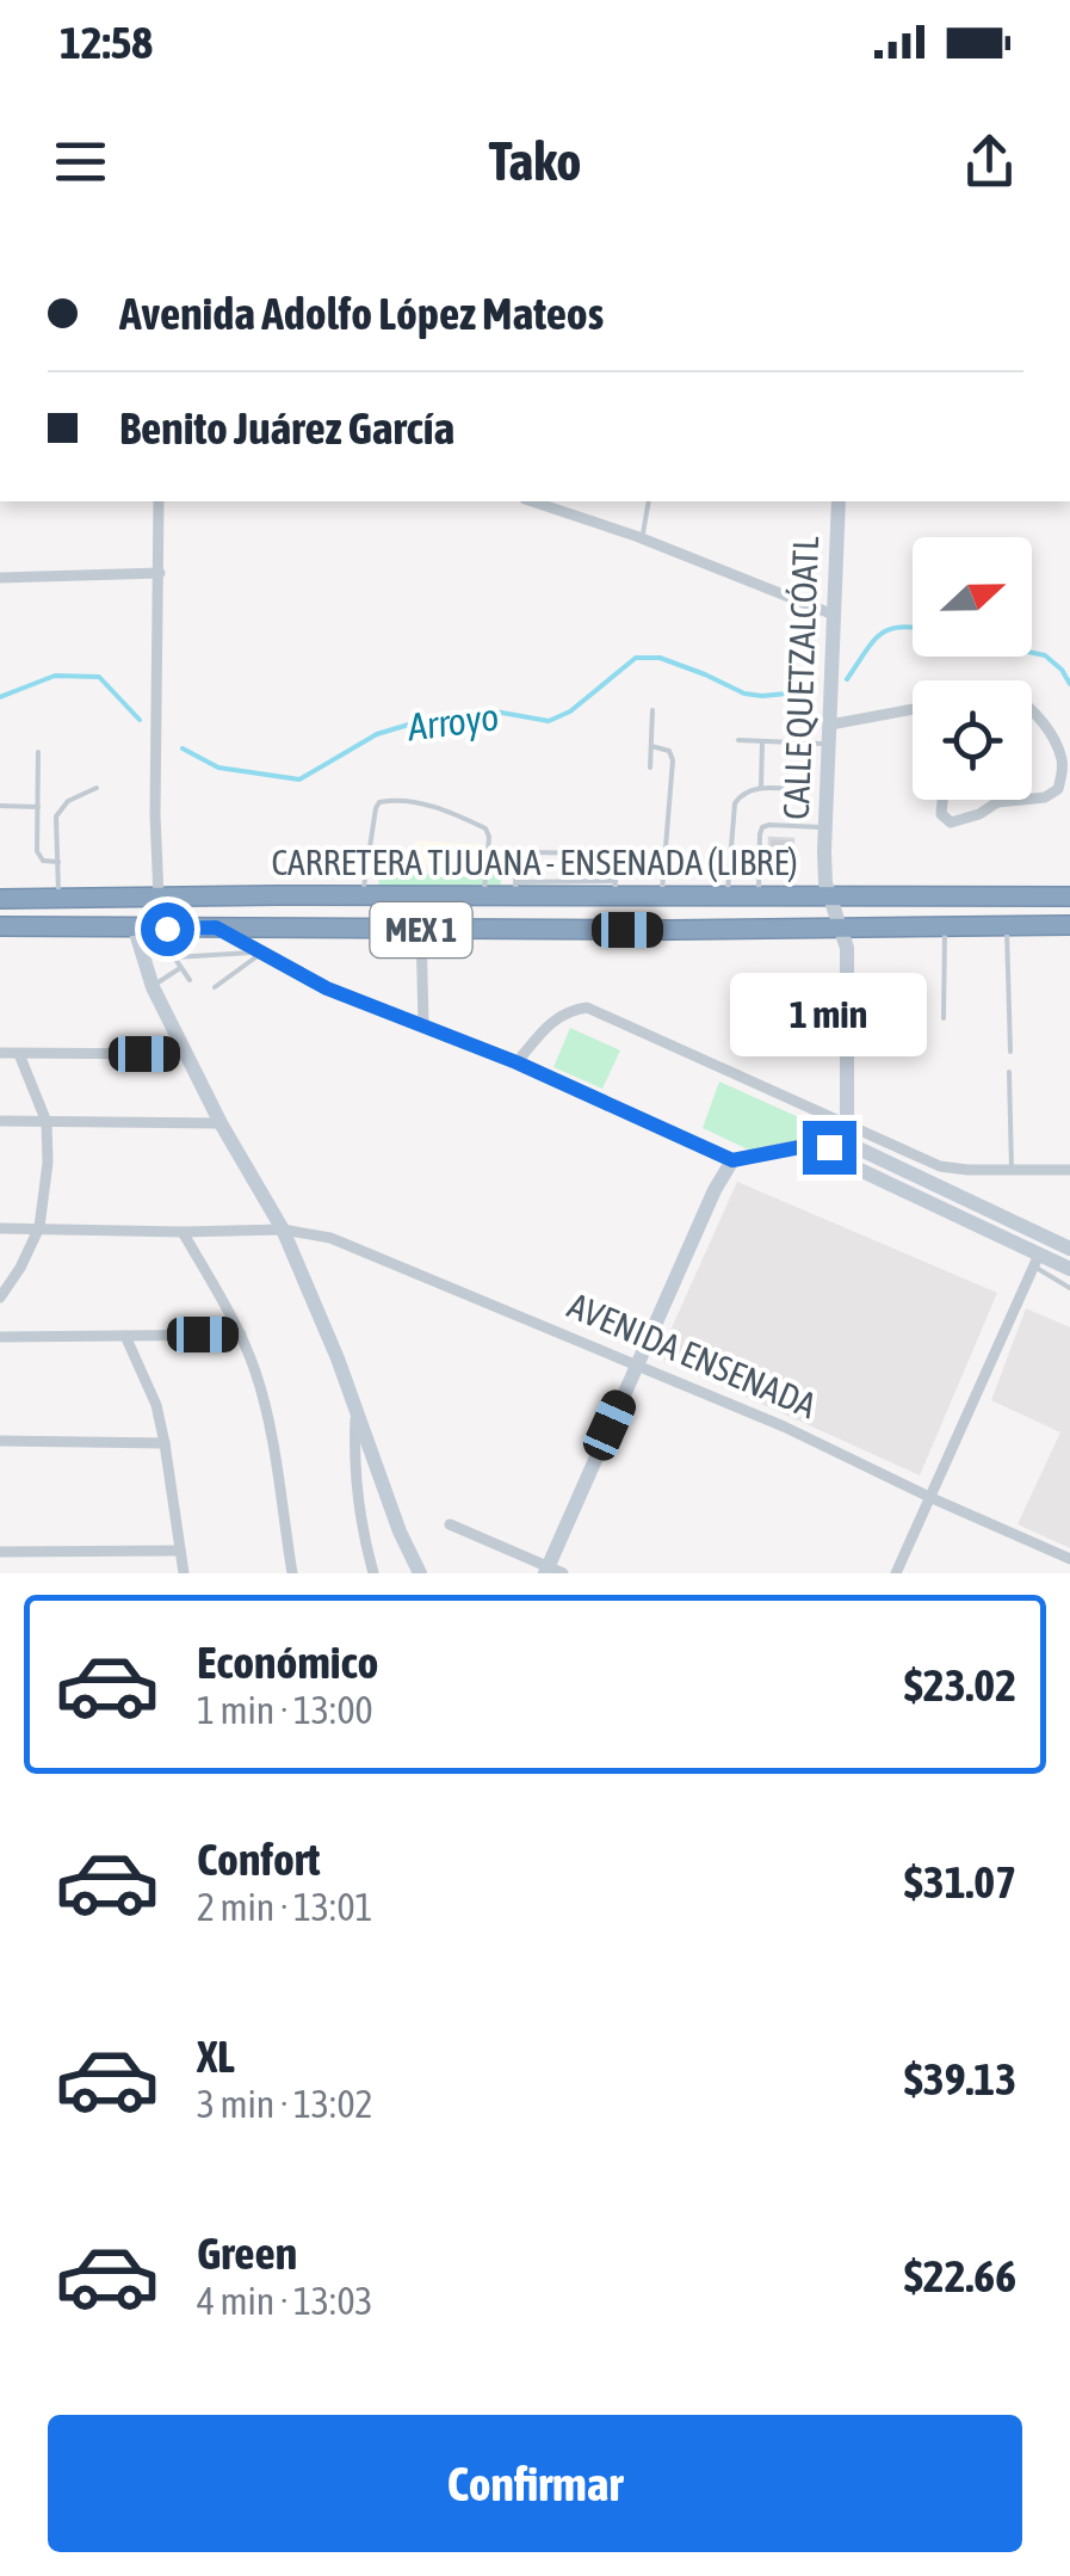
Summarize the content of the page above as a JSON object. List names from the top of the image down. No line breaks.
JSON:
{"streets":{"highway":["CARRETERA TIJUANA - ENSENADA (LIBRE)","MEX 1"],"street":["CALLE QUETZALCÓATL","AVENIDA ENSENADA"]},"crossings":[["CALLE QUETZALCÓATL","CARRETERA TIJUANA - ENSENADA (LIBRE)"]],"water":["Arroyo"],"north":"right","page":{"status":"12:58","header":"Tako","banner":["Avenida Adolfo López Mateos","Benito Juárez García"],"bubble":"1 min","list":[{"name":"Económico","note":"1 min · 13:00","value":"$23.02"},{"name":"Confort","note":"2 min · 13:01","value":"$31.07"},{"name":"XL","note":"3 min · 13:02","value":"$39.13"},{"name":"Green","note":"4 min · 13:03","value":"$22.66"}],"buttons":"Confirmar"}}
